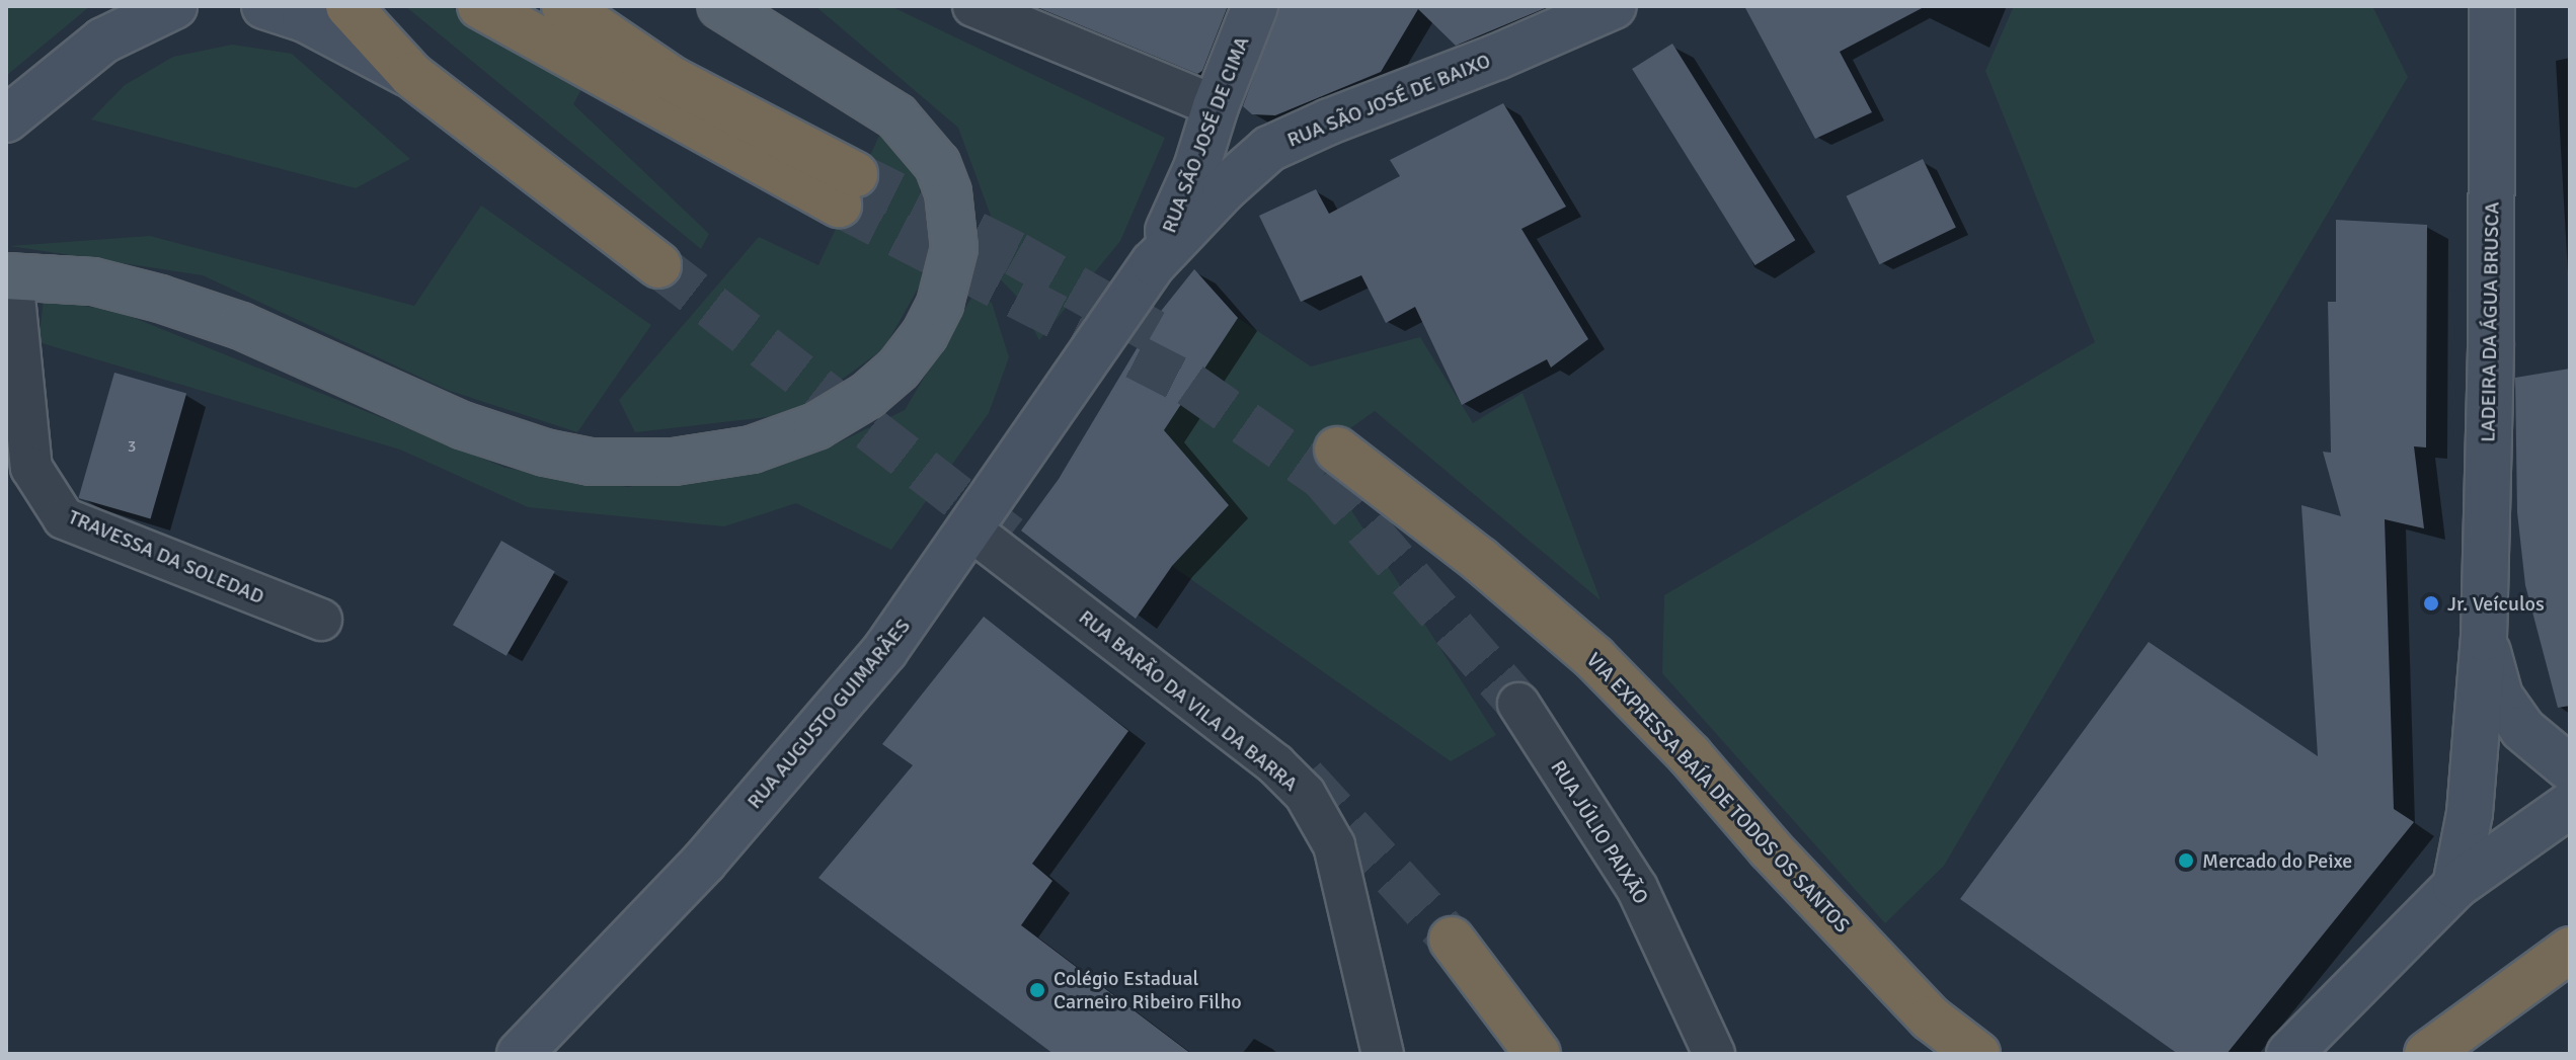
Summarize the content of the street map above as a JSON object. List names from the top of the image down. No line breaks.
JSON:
{"streets":{"highway":["VIA EXPRESSA BAÍA DE TODOS OS SANTOS"],"street":["RUA SÃO JOSÉ DE BAIXO","RUA SÃO JOSÉ DE CIMA","LADEIRA DA ÁGUA BRUSCA","TRAVESSA DA SOLEDAD","RUA BARÃO DA VILA DA BARRA","RUA AUGUSTO GUIMARÃES","RUA JÚLIO PAIXÃO"]},"crossings":[["RUA SÃO JOSÉ DE BAIXO","RUA SÃO JOSÉ DE CIMA"],["RUA SÃO JOSÉ DE BAIXO","RUA AUGUSTO GUIMARÃES"],["RUA SÃO JOSÉ DE CIMA","RUA AUGUSTO GUIMARÃES"],["RUA BARÃO DA VILA DA BARRA","RUA AUGUSTO GUIMARÃES"]],"places":["Jr. Veículos","Mercado do Peixe","Colégio Estadual Carneiro Ribeiro Filho"],"house_numbers":["3"]}
